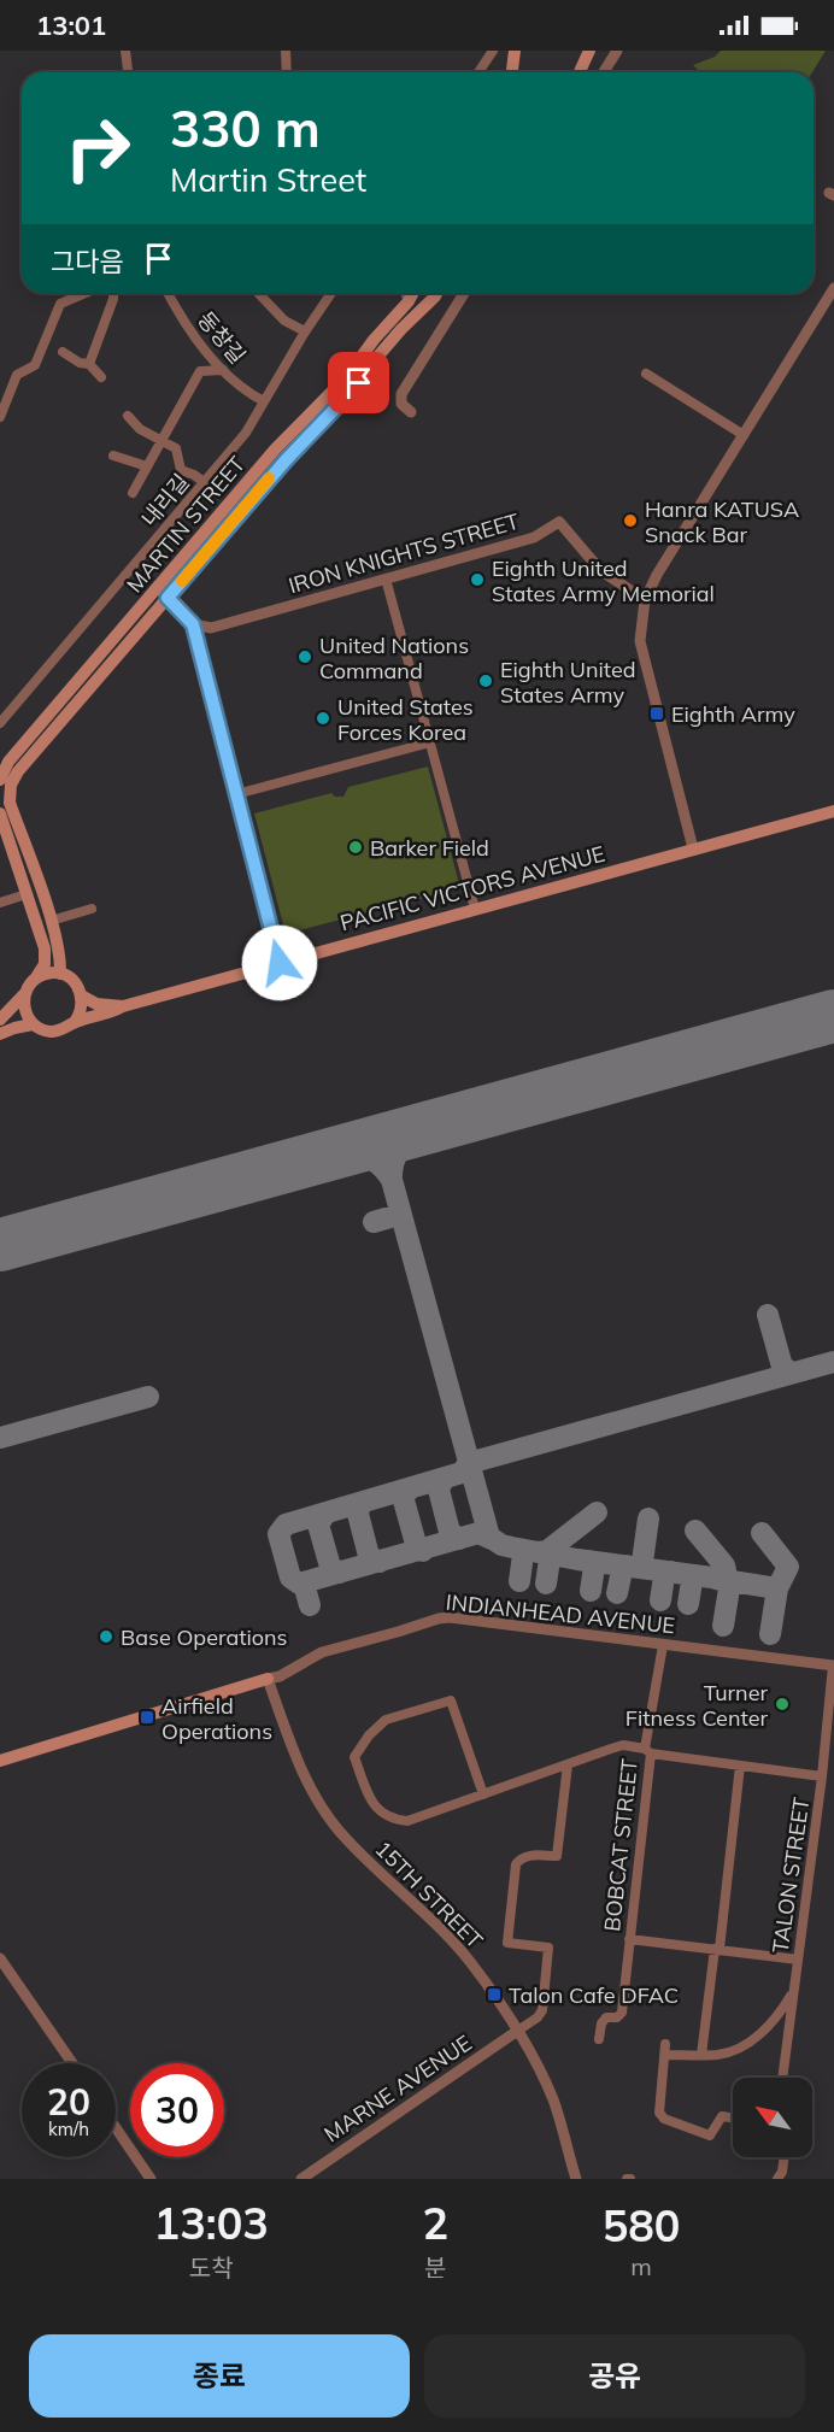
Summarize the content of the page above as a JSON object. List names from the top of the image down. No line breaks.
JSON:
{"streets":{"main road":["MARTIN STREET","PACIFIC VICTORS AVENUE","INDIANHEAD AVENUE"],"street":["동창길","내리길","IRON KNIGHTS STREET","BOBCAT STREET","TALON STREET","15TH STREET","MARNE AVENUE"]},"crossings":[["동창길","내리길"],["MARTIN STREET","PACIFIC VICTORS AVENUE"],["INDIANHEAD AVENUE","BOBCAT STREET"],["INDIANHEAD AVENUE","TALON STREET"],["INDIANHEAD AVENUE","15TH STREET"],["15TH STREET","MARNE AVENUE"]],"places":{"other":["Hanra KATUSA Snack Bar","Eighth United States Army Memorial","United Nations Command","Eighth United States Army","United States Forces Korea","Barker Field","Base Operations","Turner Fitness Center"],"transit":["Eighth Army","Airfield Operations","Talon Cafe DFAC"]},"north":"top left","page":{"status":"13:01","turn":["330 m","Martin Street"],"then":"그다음","speed":"20 km/h","limit":"30","eta":["13:03","도착","2","분","580","m"],"buttons":["종료","공유"]}}
